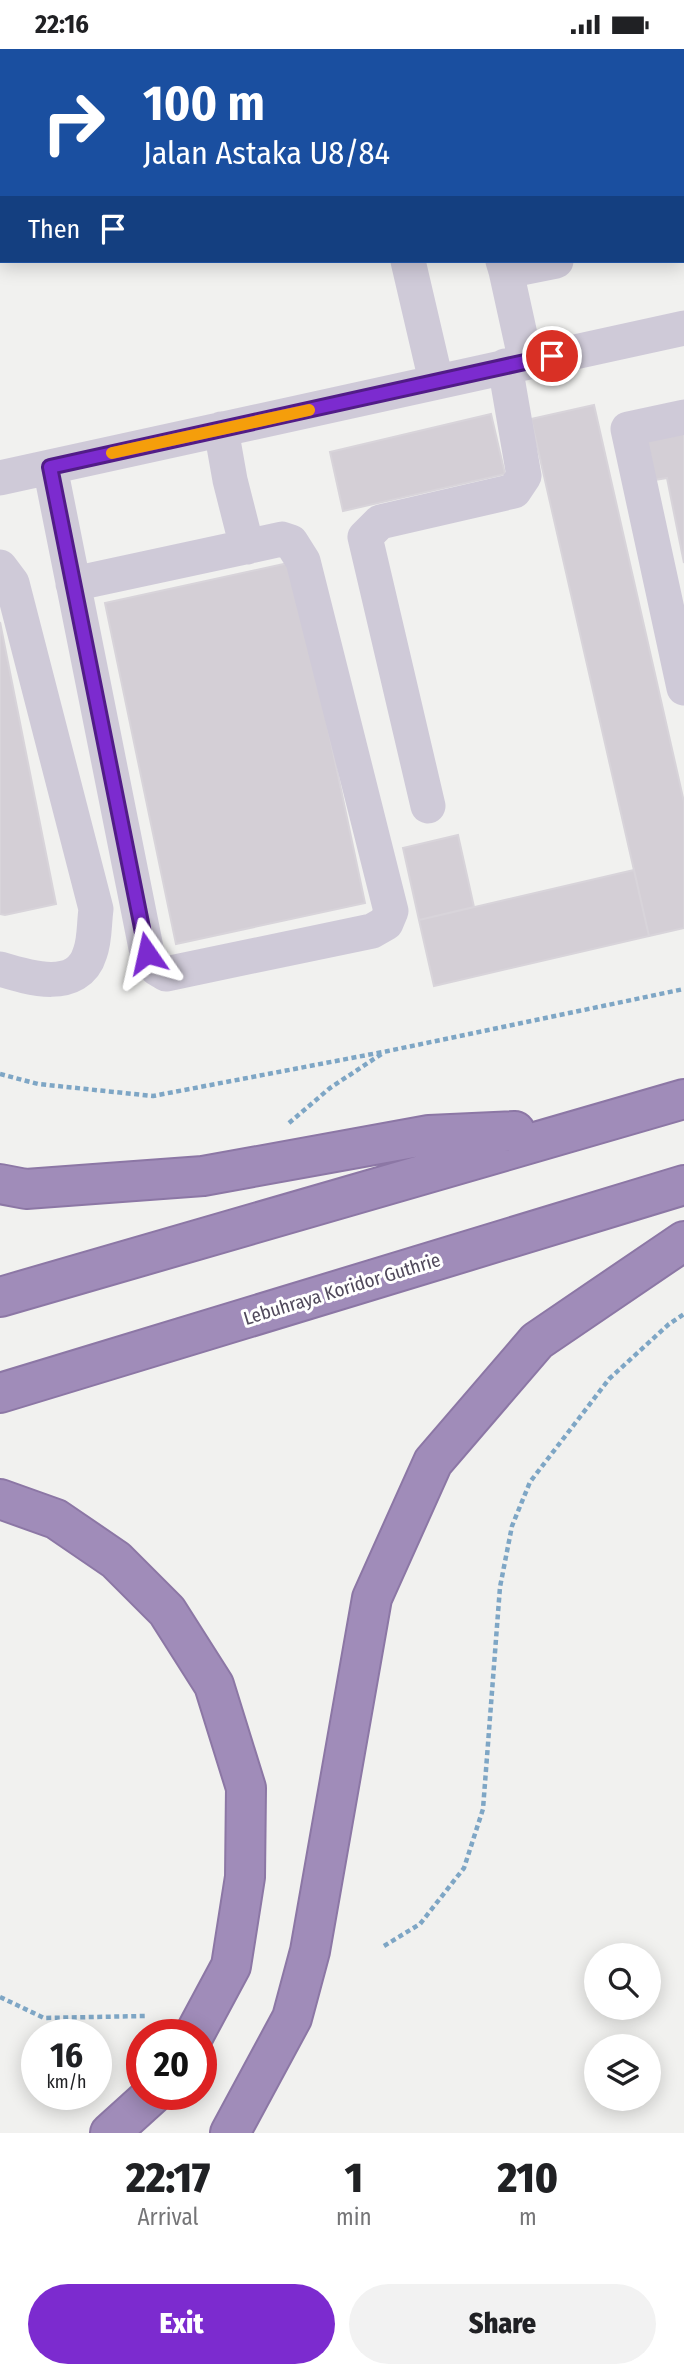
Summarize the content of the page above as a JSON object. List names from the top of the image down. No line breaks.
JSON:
{"streets":{"highway":["Lebuhraya Koridor Guthrie"]},"page":{"status":"22:16","turn":["100 m","Jalan Astaka U8/84"],"then":"Then","speed":"16 km/h","limit":"20","eta":["22:17","Arrival","1","min","210","m"],"buttons":["Exit","Share"]}}
